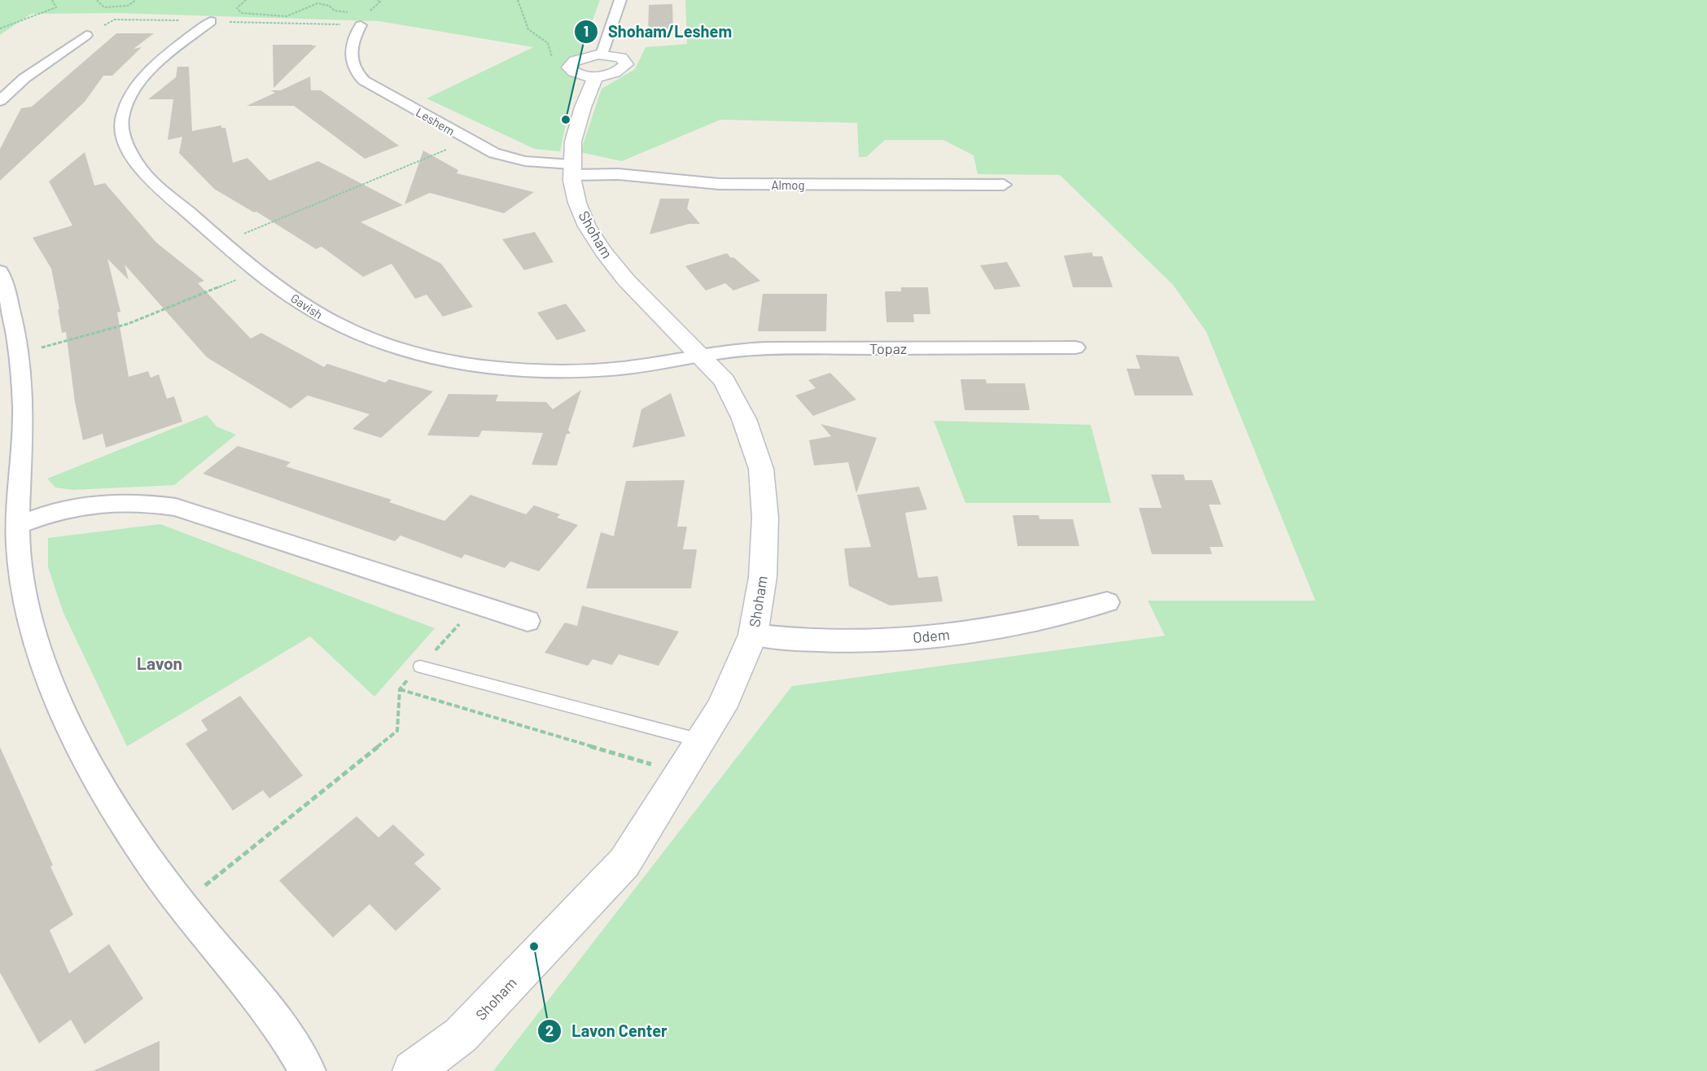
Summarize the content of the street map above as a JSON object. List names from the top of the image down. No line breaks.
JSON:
{"streets":{"street":["Leshem","Almog","Shoham","Gavish","Topaz","Odem"]},"crossings":[["Leshem","Almog"],["Leshem","Shoham"],["Almog","Shoham"],["Shoham","Gavish"],["Shoham","Topaz"],["Shoham","Odem"],["Gavish","Topaz"]],"districts":["Lavon"],"places":["Shoham/Leshem","Lavon Center"]}
